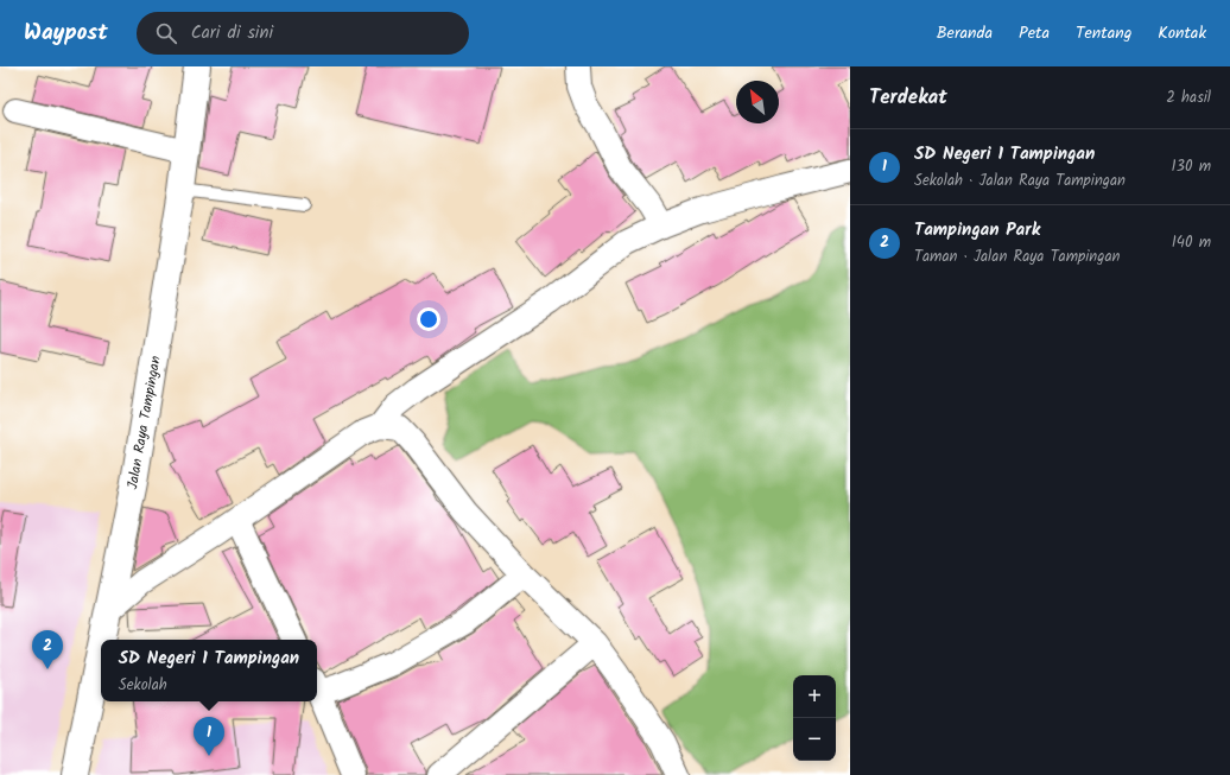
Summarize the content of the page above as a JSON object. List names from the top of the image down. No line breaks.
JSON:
{"streets":{"main road":["Jalan Raya Tampingan"]},"north":"top left","page":{"header":"Waypost","search":"Cari di sini","nav":["Beranda","Peta","Tentang","Kontak"],"heading":["Terdekat","2 hasil"],"list":[{"mark":"1","name":"SD Negeri 1 Tampingan","note":"Sekolah · Jalan Raya Tampingan","value":"130 m"},{"mark":"2","name":"Tampingan Park","note":"Taman · Jalan Raya Tampingan","value":"140 m"}],"pins":["2","1"],"popup":["SD Negeri 1 Tampingan","Sekolah"],"map_buttons":["+","−"]}}
